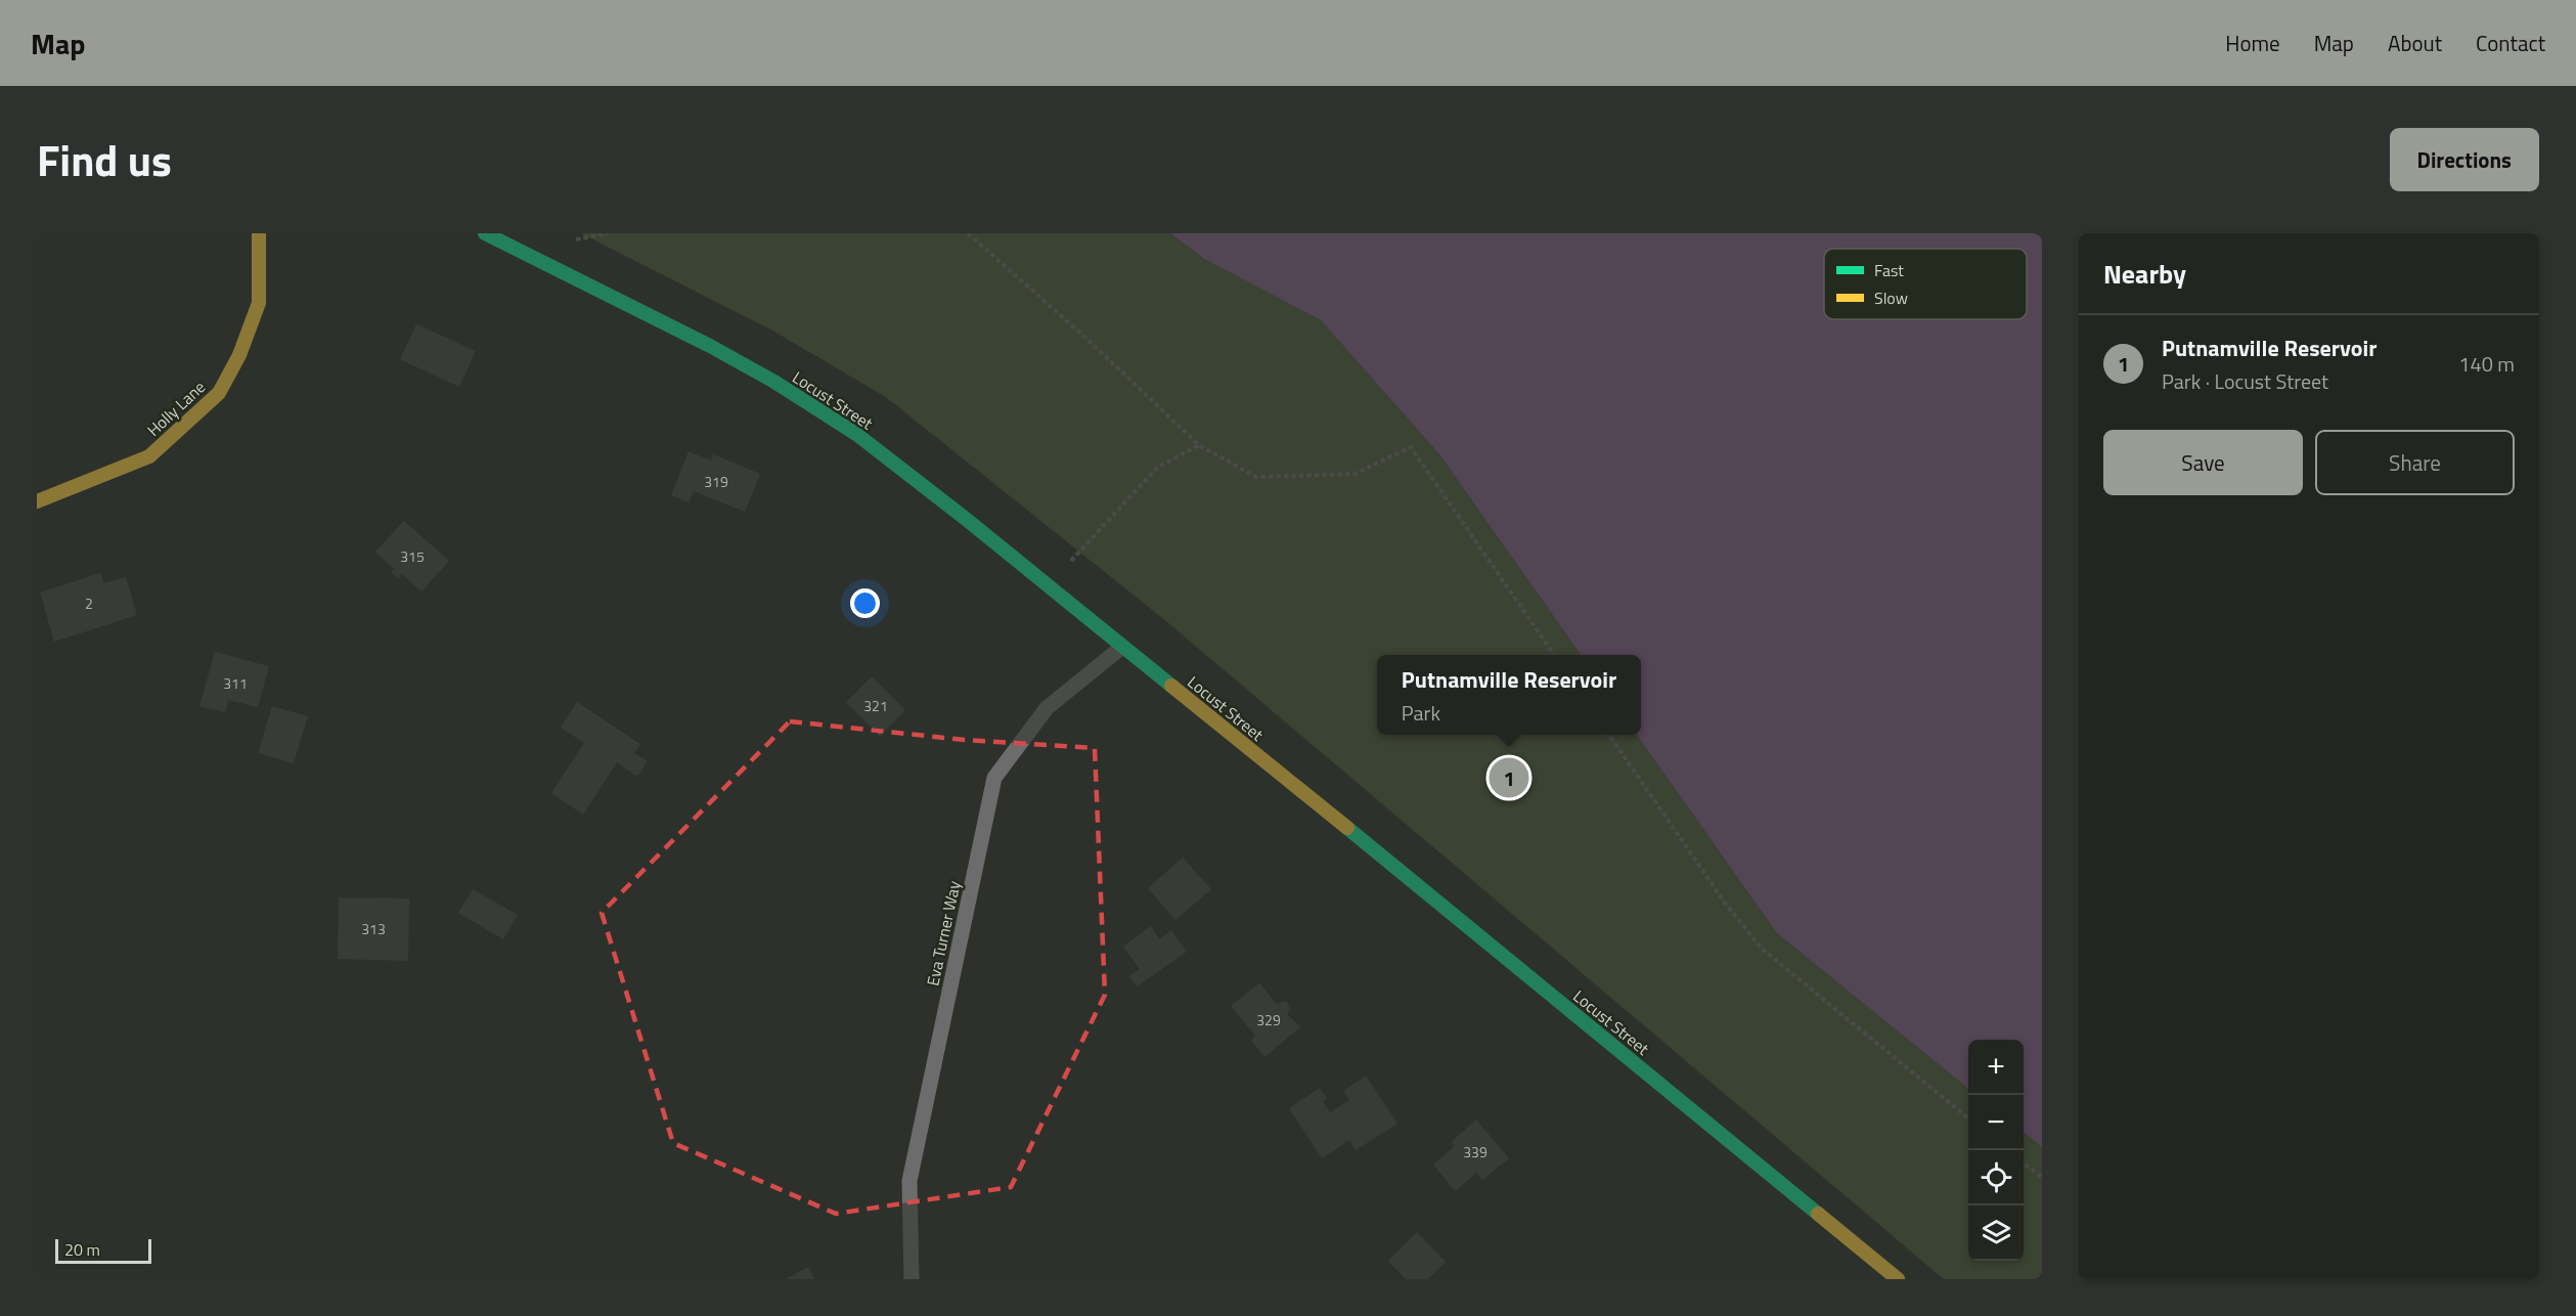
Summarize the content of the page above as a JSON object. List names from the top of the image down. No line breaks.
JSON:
{"streets":{"main road":["Locust Street","Holly Lane"],"lane":["Eva Turner Way"]},"crossings":[["Locust Street","Eva Turner Way"]],"house_numbers":["319","315","2","311","321","313","329","339"],"legend":["Fast","Slow"],"scale_bar":"20 m","page":{"header":"Map","nav":["Home","Map","About","Contact"],"title":"Find us","buttons":["Directions",["Save","Share"]],"heading":"Nearby","list":[{"mark":"1","name":"Putnamville Reservoir","note":"Park · Locust Street","value":"140 m"}],"popup":["Putnamville Reservoir","Park"],"pins":"1","map_buttons":["+","−"],"scale":"20 m"}}
